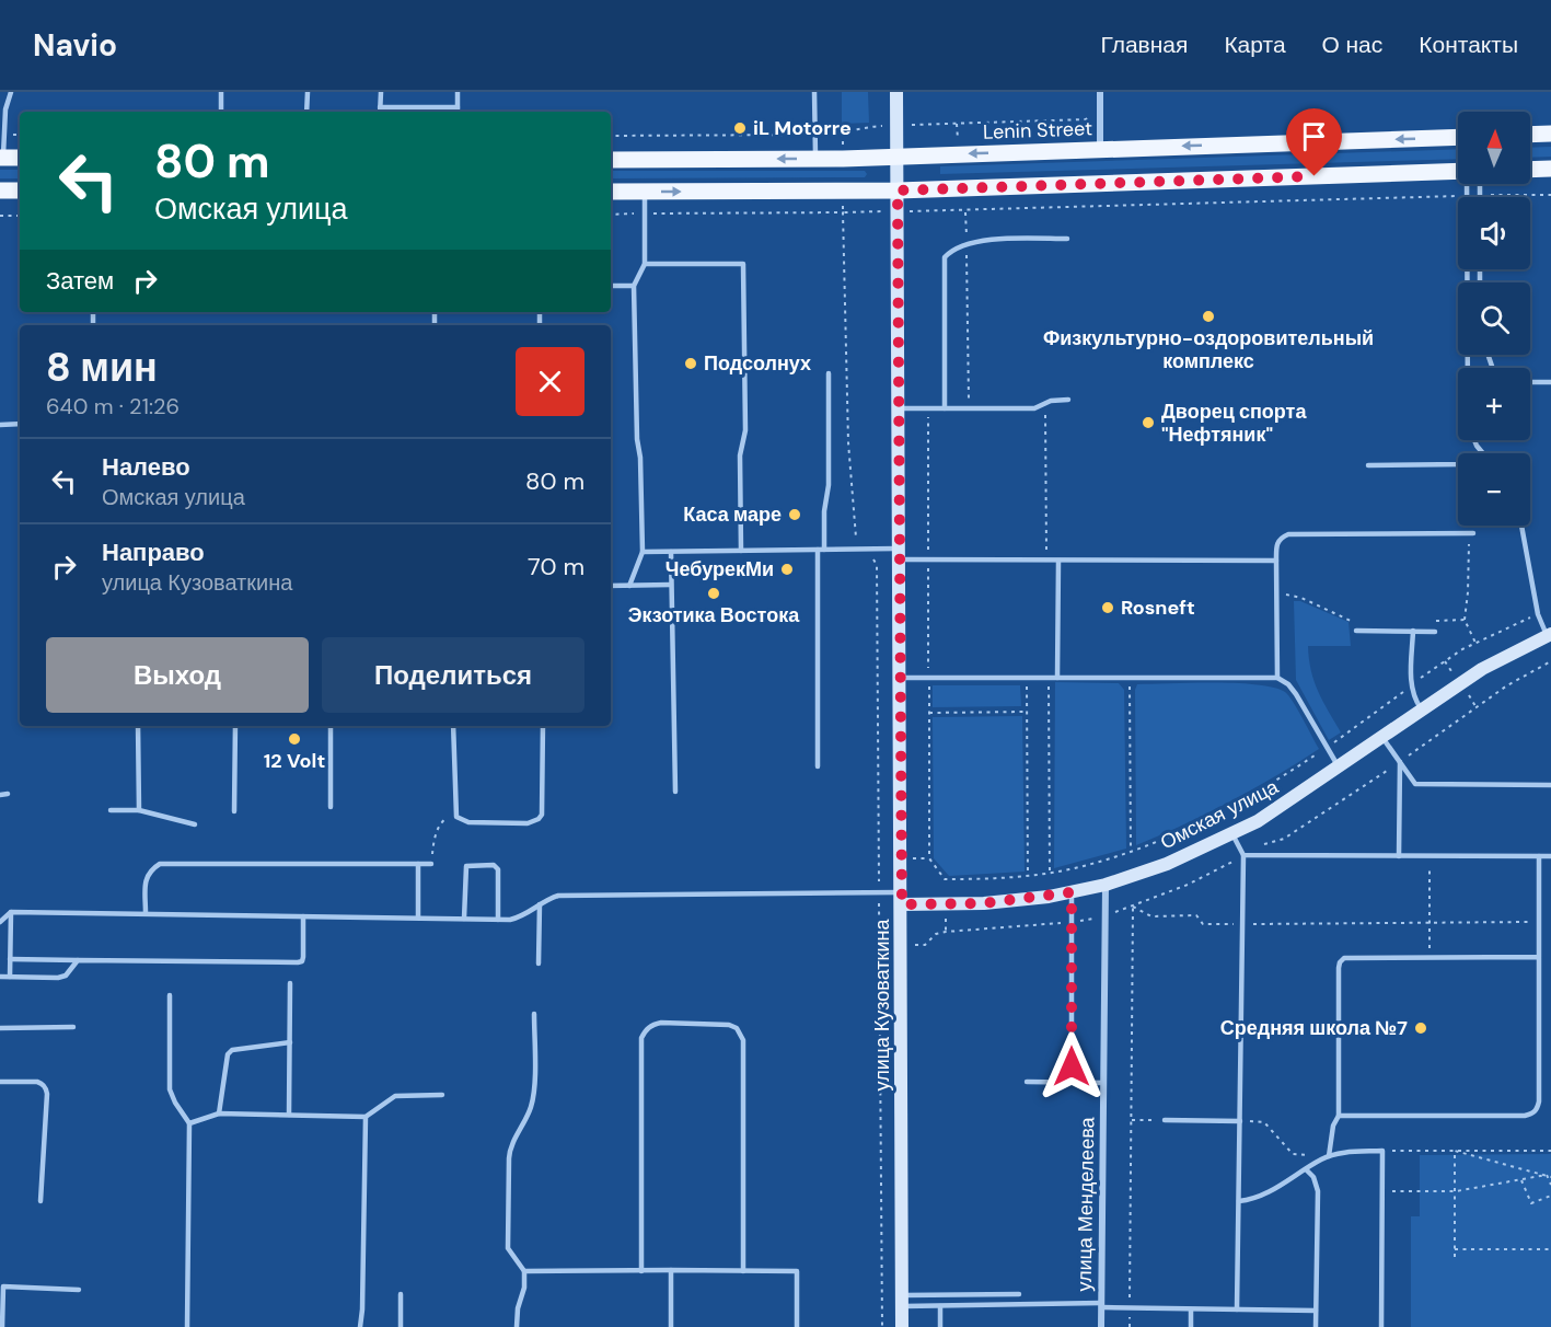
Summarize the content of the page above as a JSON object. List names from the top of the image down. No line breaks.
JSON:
{"streets":{"main road":["Lenin Street","Омская улица","улица Кузоваткина"],"street":["улица Менделеева"]},"crossings":[["Lenin Street","улица Кузоваткина"],["Омская улица","улица Кузоваткина"],["Омская улица","улица Менделеева"]],"places":["iL Motorre","Физкультурно-оздоровительный комплекс","Подсолнух","Дворец спорта \"Нефтяник\"","Каса маре","ЧебурекМи","Экзотика Востока","Rosneft","12 Volt","Средняя школа №7"],"north":"top","page":{"header":"Navio","nav":["Главная","Карта","О нас","Контакты"],"map_buttons":["+","−"],"turn":["80 m","Омская улица"],"then":"Затем","heading":["8 мин","640 m · 21:26"],"list":[{"name":"Налево","note":"Омская улица","value":"80 m"},{"name":"Направо","note":"улица Кузоваткина","value":"70 m"}],"buttons":["Выход","Поделиться"]}}
